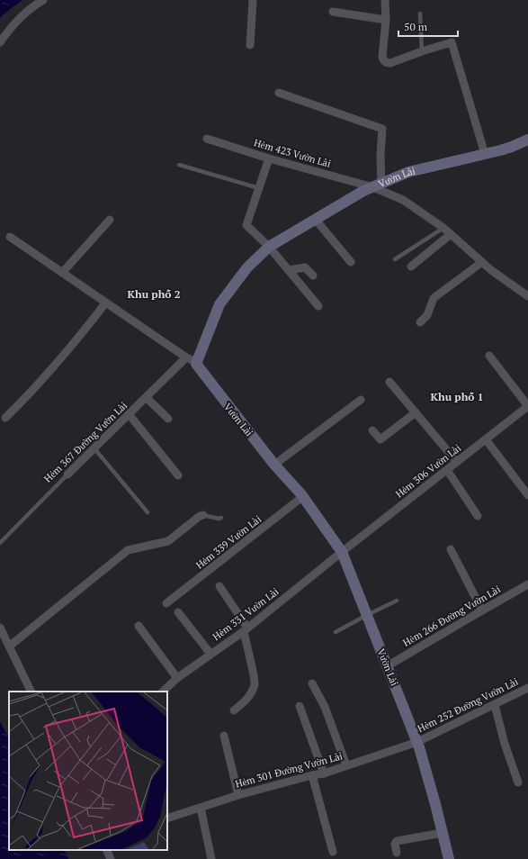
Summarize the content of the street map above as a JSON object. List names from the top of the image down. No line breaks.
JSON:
{"streets":{"main road":["Vườn Lài"],"street":["Hẻm 423 Vườn Lài","Hẻm 367 Đường Vườn Lài","Hẻm 306 Vườn Lài","Hẻm 339 Vườn Lài","Hẻm 331 Vườn Lài","Hẻm 266 Đường Vườn Lài","Hẻm 252 Đường Vườn Lài","Hẻm 301 Đường Vườn Lài"]},"crossings":[["Hẻm 423 Vườn Lài","Vườn Lài"],["Vườn Lài","Hẻm 367 Đường Vườn Lài"],["Vườn Lài","Hẻm 306 Vườn Lài"],["Vườn Lài","Hẻm 339 Vườn Lài"],["Vườn Lài","Hẻm 331 Vườn Lài"],["Vườn Lài","Hẻm 266 Đường Vườn Lài"],["Vườn Lài","Hẻm 252 Đường Vườn Lài"],["Vườn Lài","Hẻm 301 Đường Vườn Lài"],["Hẻm 306 Vườn Lài","Hẻm 331 Vườn Lài"],["Hẻm 252 Đường Vườn Lài","Hẻm 301 Đường Vườn Lài"]],"districts":["Khu phố 2","Khu phố 1"],"scale_bar":"50 m"}
